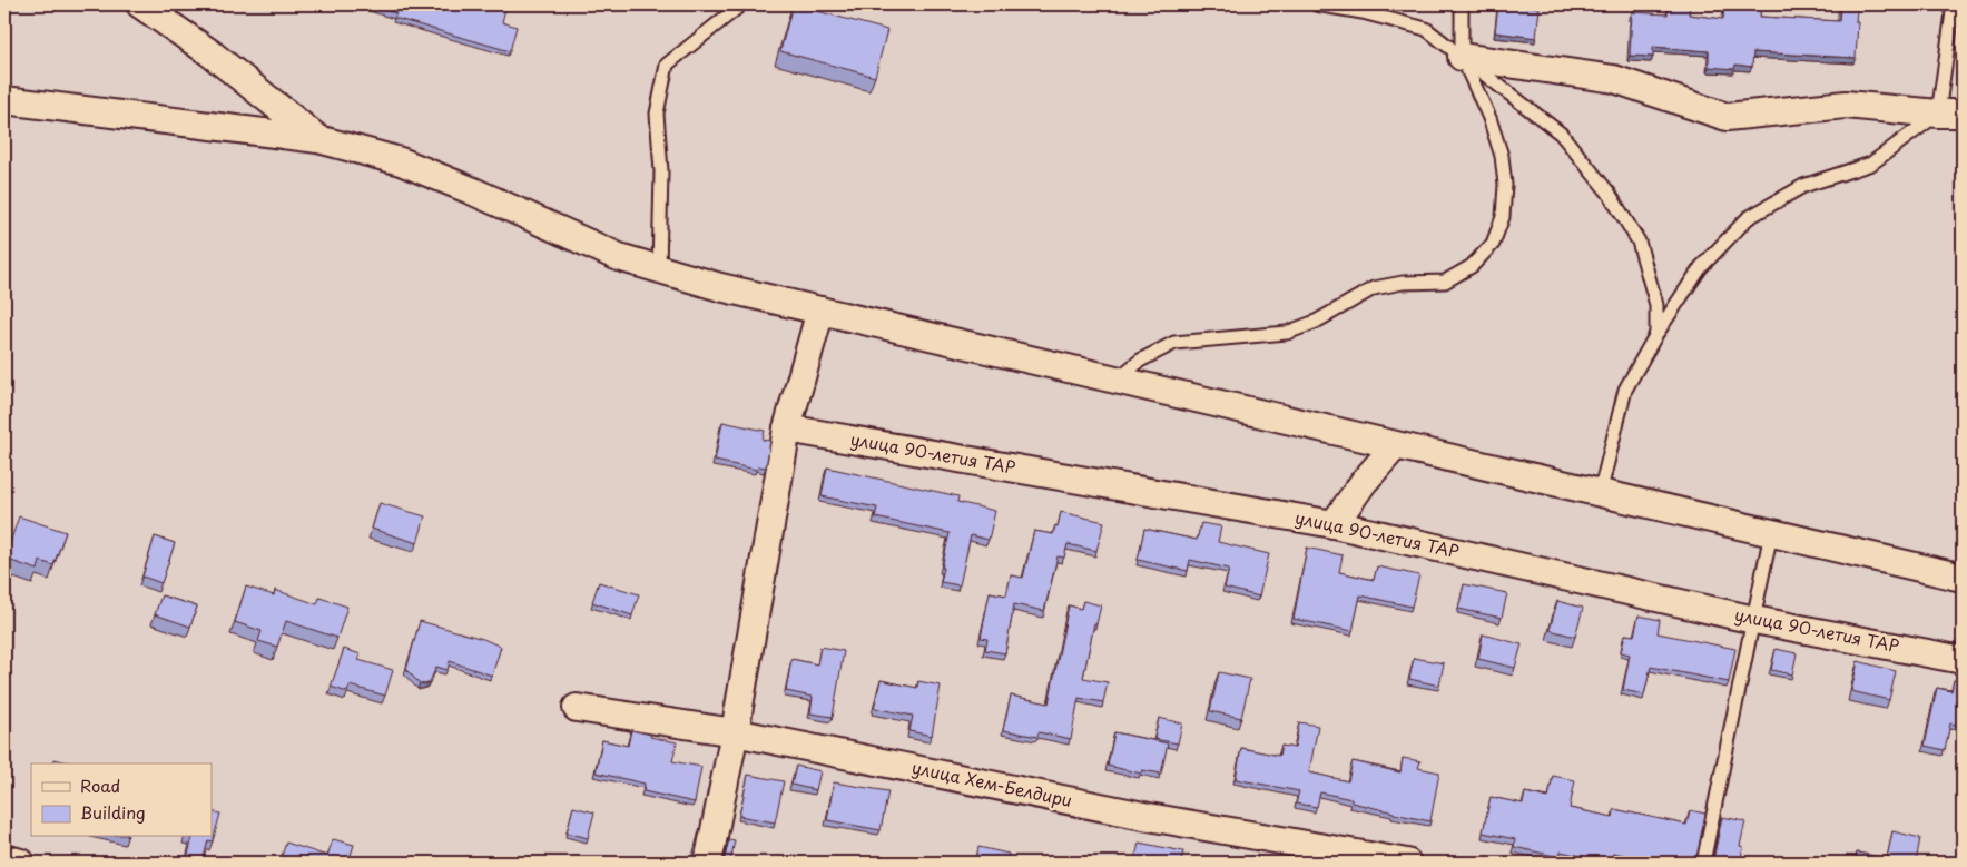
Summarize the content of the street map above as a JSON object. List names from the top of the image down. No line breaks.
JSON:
{"streets":{"street":["улица 90-летия ТАР","улица Хем-Белдири"]},"legend":["Road","Building"]}
